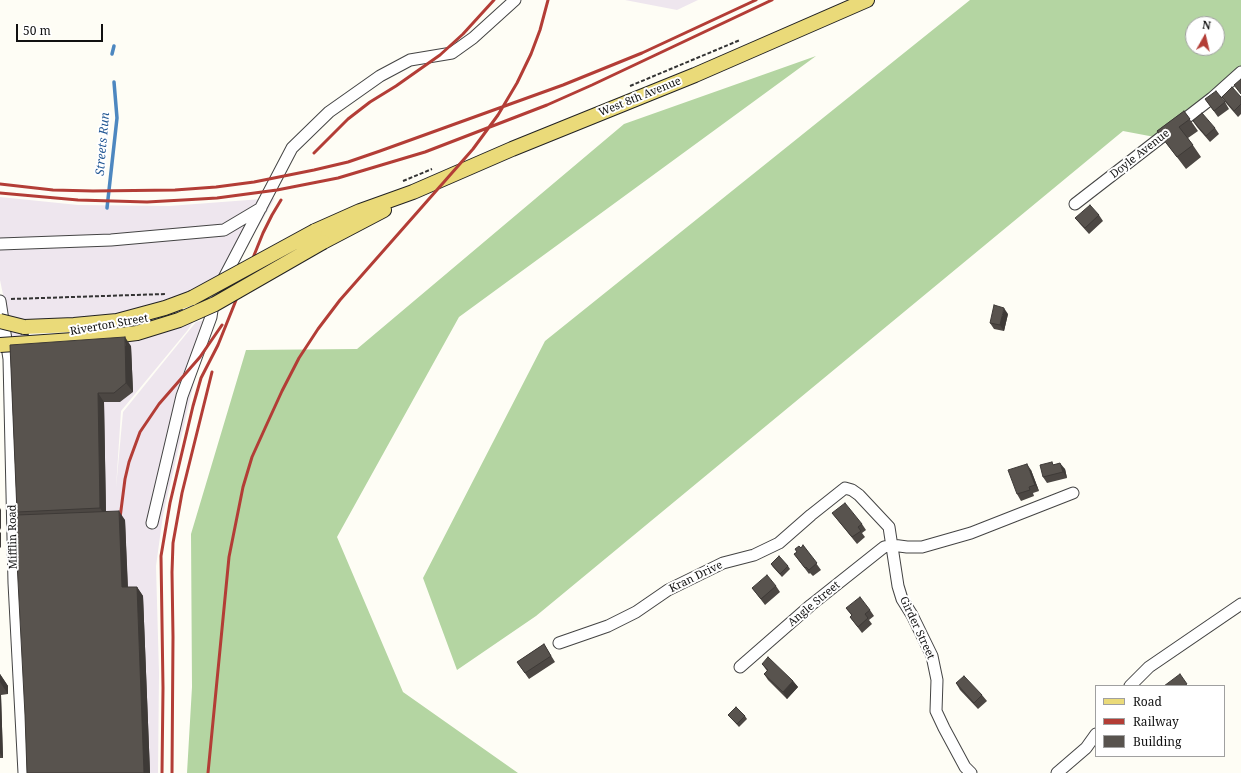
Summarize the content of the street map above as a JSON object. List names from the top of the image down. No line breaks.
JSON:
{"streets":{"main road":["West 8th Avenue"],"street":["Doyle Avenue","Riverton Street","Mifflin Road","Kran Drive","Angle Street","Girder Street"]},"crossings":[["Riverton Street","Mifflin Road"],["Kran Drive","Angle Street"],["Kran Drive","Girder Street"],["Angle Street","Girder Street"]],"water":["Streets Run"],"legend":["Road","Railway","Building"],"scale_bar":"50 m","north":"top"}
